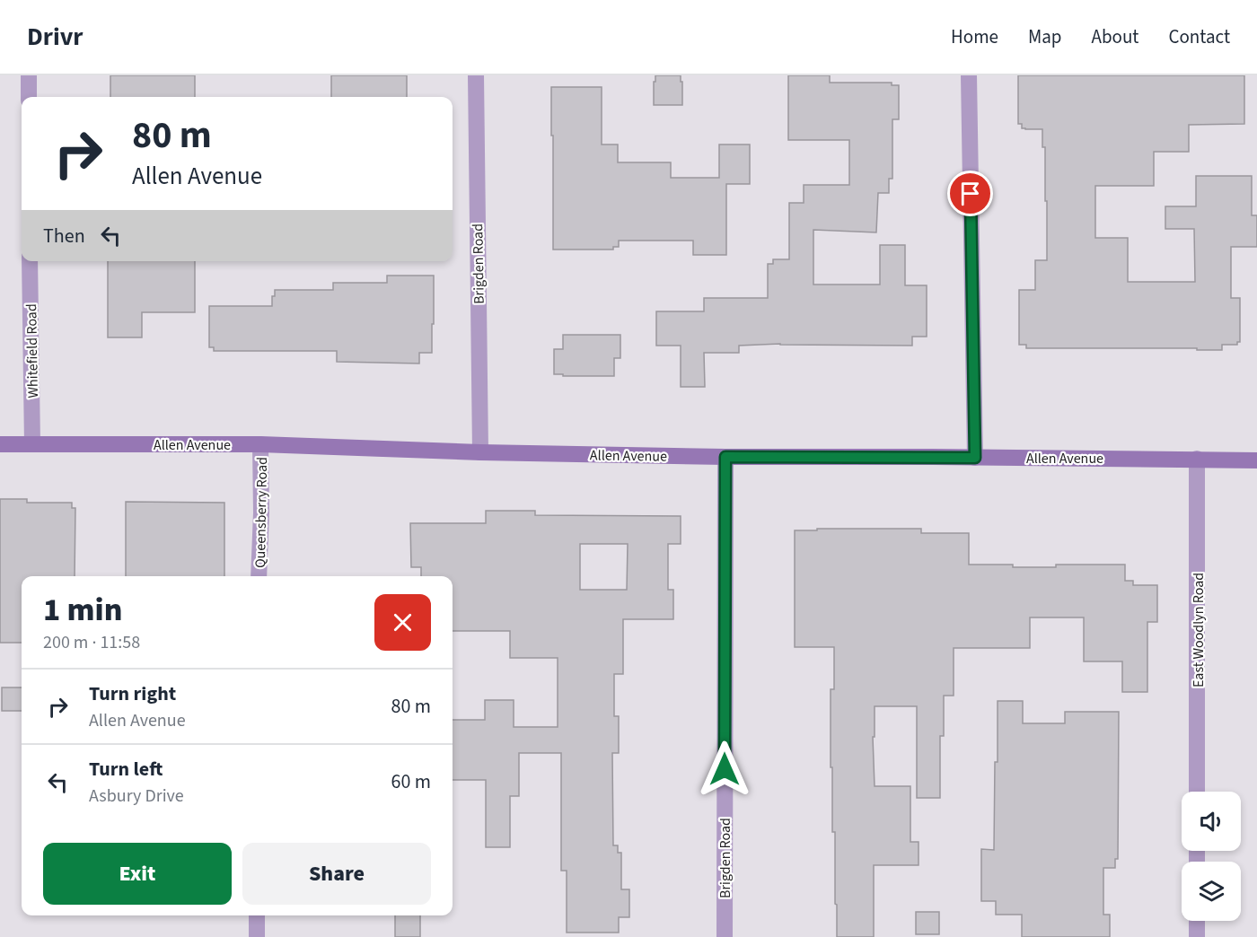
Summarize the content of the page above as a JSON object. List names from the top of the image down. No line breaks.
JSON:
{"streets":{"street":["Brigden Road","Whitefield Road","Allen Avenue","Queensberry Road","East Woodlyn Road"]},"crossings":[["Brigden Road","Allen Avenue"],["Whitefield Road","Allen Avenue"],["Allen Avenue","Queensberry Road"],["Allen Avenue","East Woodlyn Road"]],"page":{"header":"Drivr","nav":["Home","Map","About","Contact"],"turn":["80 m","Allen Avenue"],"then":"Then","heading":["1 min","200 m · 11:58"],"list":[{"name":"Turn right","note":"Allen Avenue","value":"80 m"},{"name":"Turn left","note":"Asbury Drive","value":"60 m"}],"buttons":["Exit","Share"]}}
